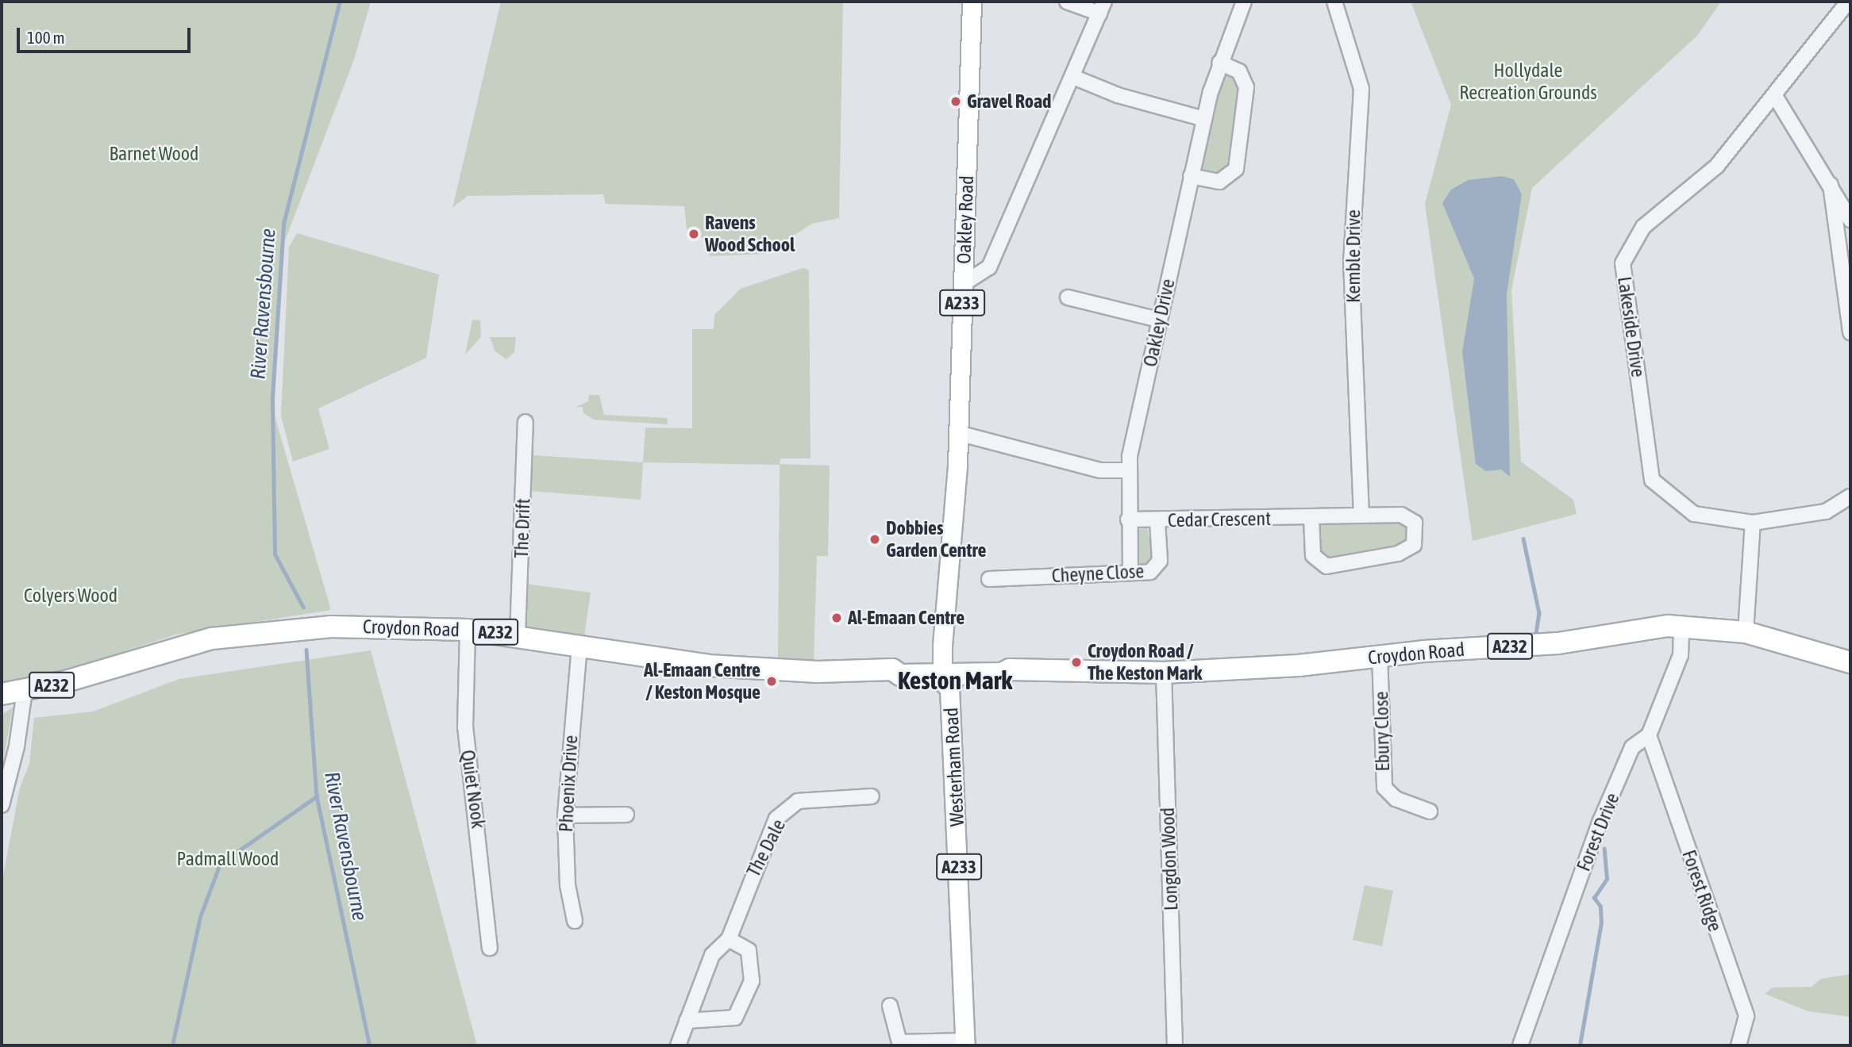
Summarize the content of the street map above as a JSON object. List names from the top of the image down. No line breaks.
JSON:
{"streets":{"highway":["Croydon Road","A232"],"main road":["Oakley Road","A233","Westerham Road"],"street":["Kemble Drive","Oakley Drive","Lakeside Drive","Cedar Crescent","The Drift","Cheyne Close","Ebury Close","Phoenix Drive","Quiet Nook","Forest Drive","The Dale","Longdon Wood","Forest Ridge"]},"crossings":[["Oakley Road","Croydon Road"],["Oakley Road","Westerham Road"],["Kemble Drive","Cedar Crescent"],["Oakley Drive","Cedar Crescent"],["Oakley Drive","Cheyne Close"],["Cedar Crescent","Cheyne Close"],["The Drift","Croydon Road"],["Croydon Road","Ebury Close"],["Croydon Road","Westerham Road"],["Croydon Road","Phoenix Drive"],["Croydon Road","Quiet Nook"],["Croydon Road","Forest Drive"],["Croydon Road","Longdon Wood"],["Forest Drive","Forest Ridge"]],"districts":["Keston Mark"],"water":["River Ravensbourne"],"parks":["Hollydale Recreation Grounds","Barnet Wood","Colyers Wood","Padmall Wood"],"places":["Gravel Road","Ravens Wood School","Dobbies Garden Centre","Al-Emaan Centre","Croydon Road / The Keston Mark","Al-Emaan Centre / Keston Mosque"],"scale_bar":"100 m"}
